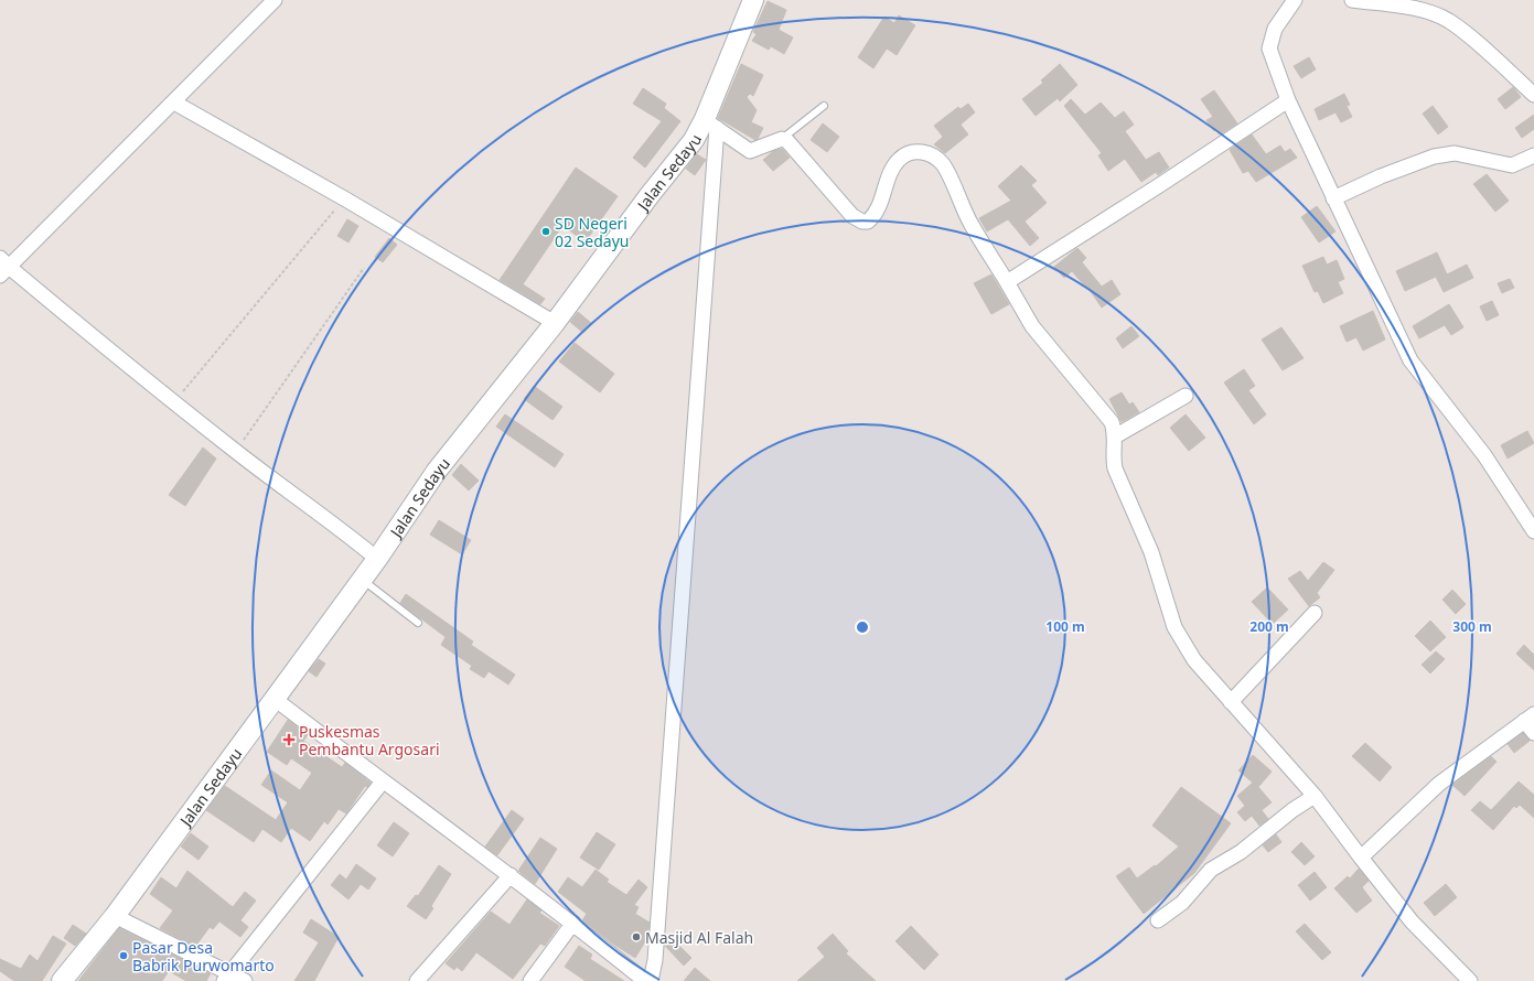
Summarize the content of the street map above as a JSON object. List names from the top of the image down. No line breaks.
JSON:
{"streets":{"street":["Jalan Sedayu"]},"places":{"other":["SD Negeri 02 Sedayu","Masjid Al Falah","Pasar Desa Babrik Purwomarto"],"health":["Puskesmas Pembantu Argosari"]},"rings":["100 m","200 m","300 m"]}
